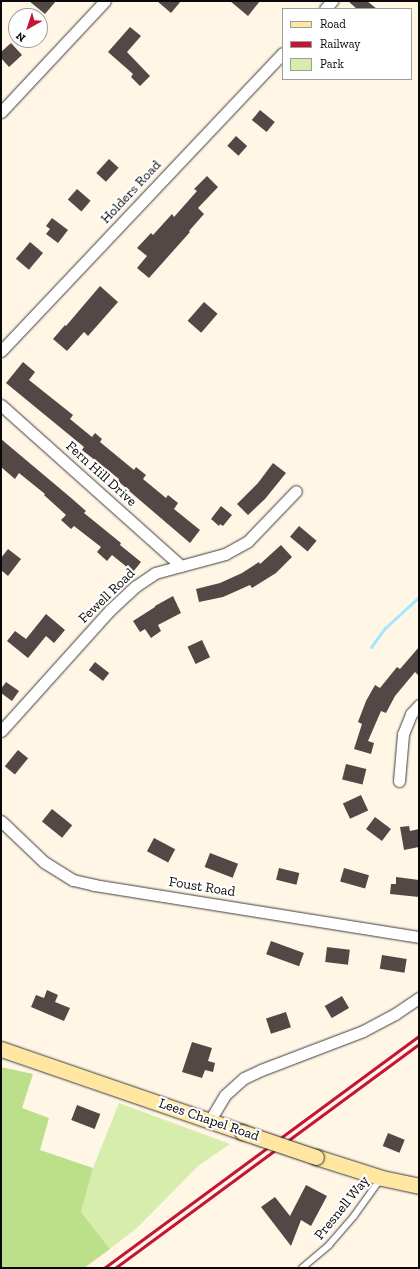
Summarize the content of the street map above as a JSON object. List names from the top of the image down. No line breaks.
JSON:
{"streets":{"main road":["Lees Chapel Road"],"street":["Holders Road","Fern Hill Drive","Fewell Road","Foust Road"],"lane":["Presnell Way"]},"crossings":[["Fern Hill Drive","Fewell Road"],["Lees Chapel Road","Presnell Way"]],"legend":["Road","Railway","Park"],"north":"bottom left"}
